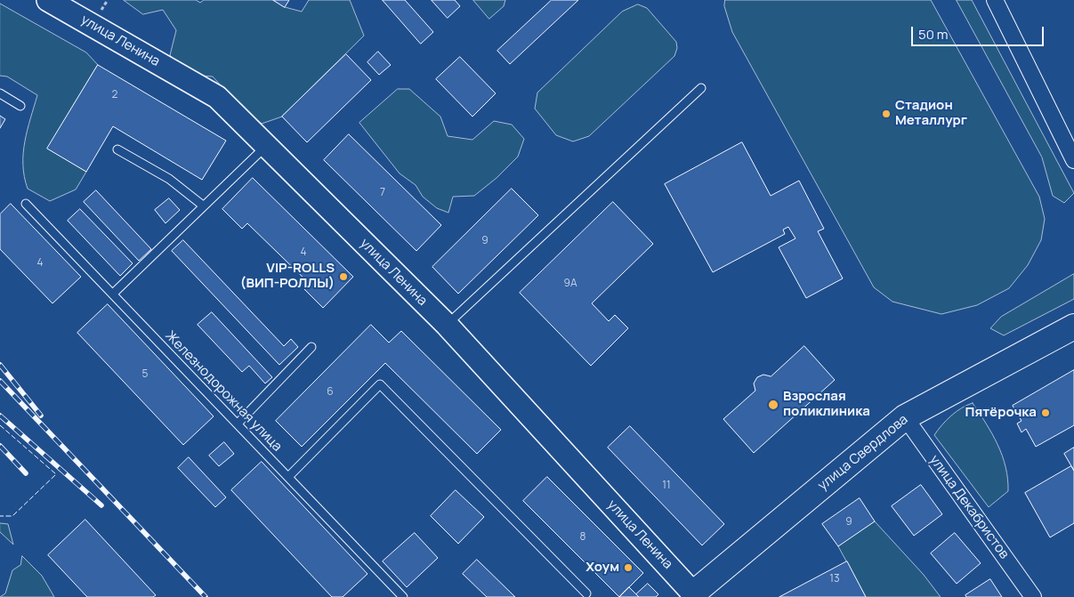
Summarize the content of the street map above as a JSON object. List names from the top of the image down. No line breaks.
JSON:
{"streets":{"main road":["улица Ленина","улица Свердлова"],"street":["улица Декабристов"],"lane":["Железнодорожная улица"]},"crossings":[["улица Ленина","улица Свердлова"],["улица Свердлова","улица Декабристов"]],"places":["Стадион Металлург","VIP-ROLLS (ВИП-РОЛЛЫ)","Взрослая поликлиника","Пятёрочка","Хоум"],"house_numbers":["2","7","9","4","4","9А","5","6","11","9","8","13"],"scale_bar":"50 m"}
